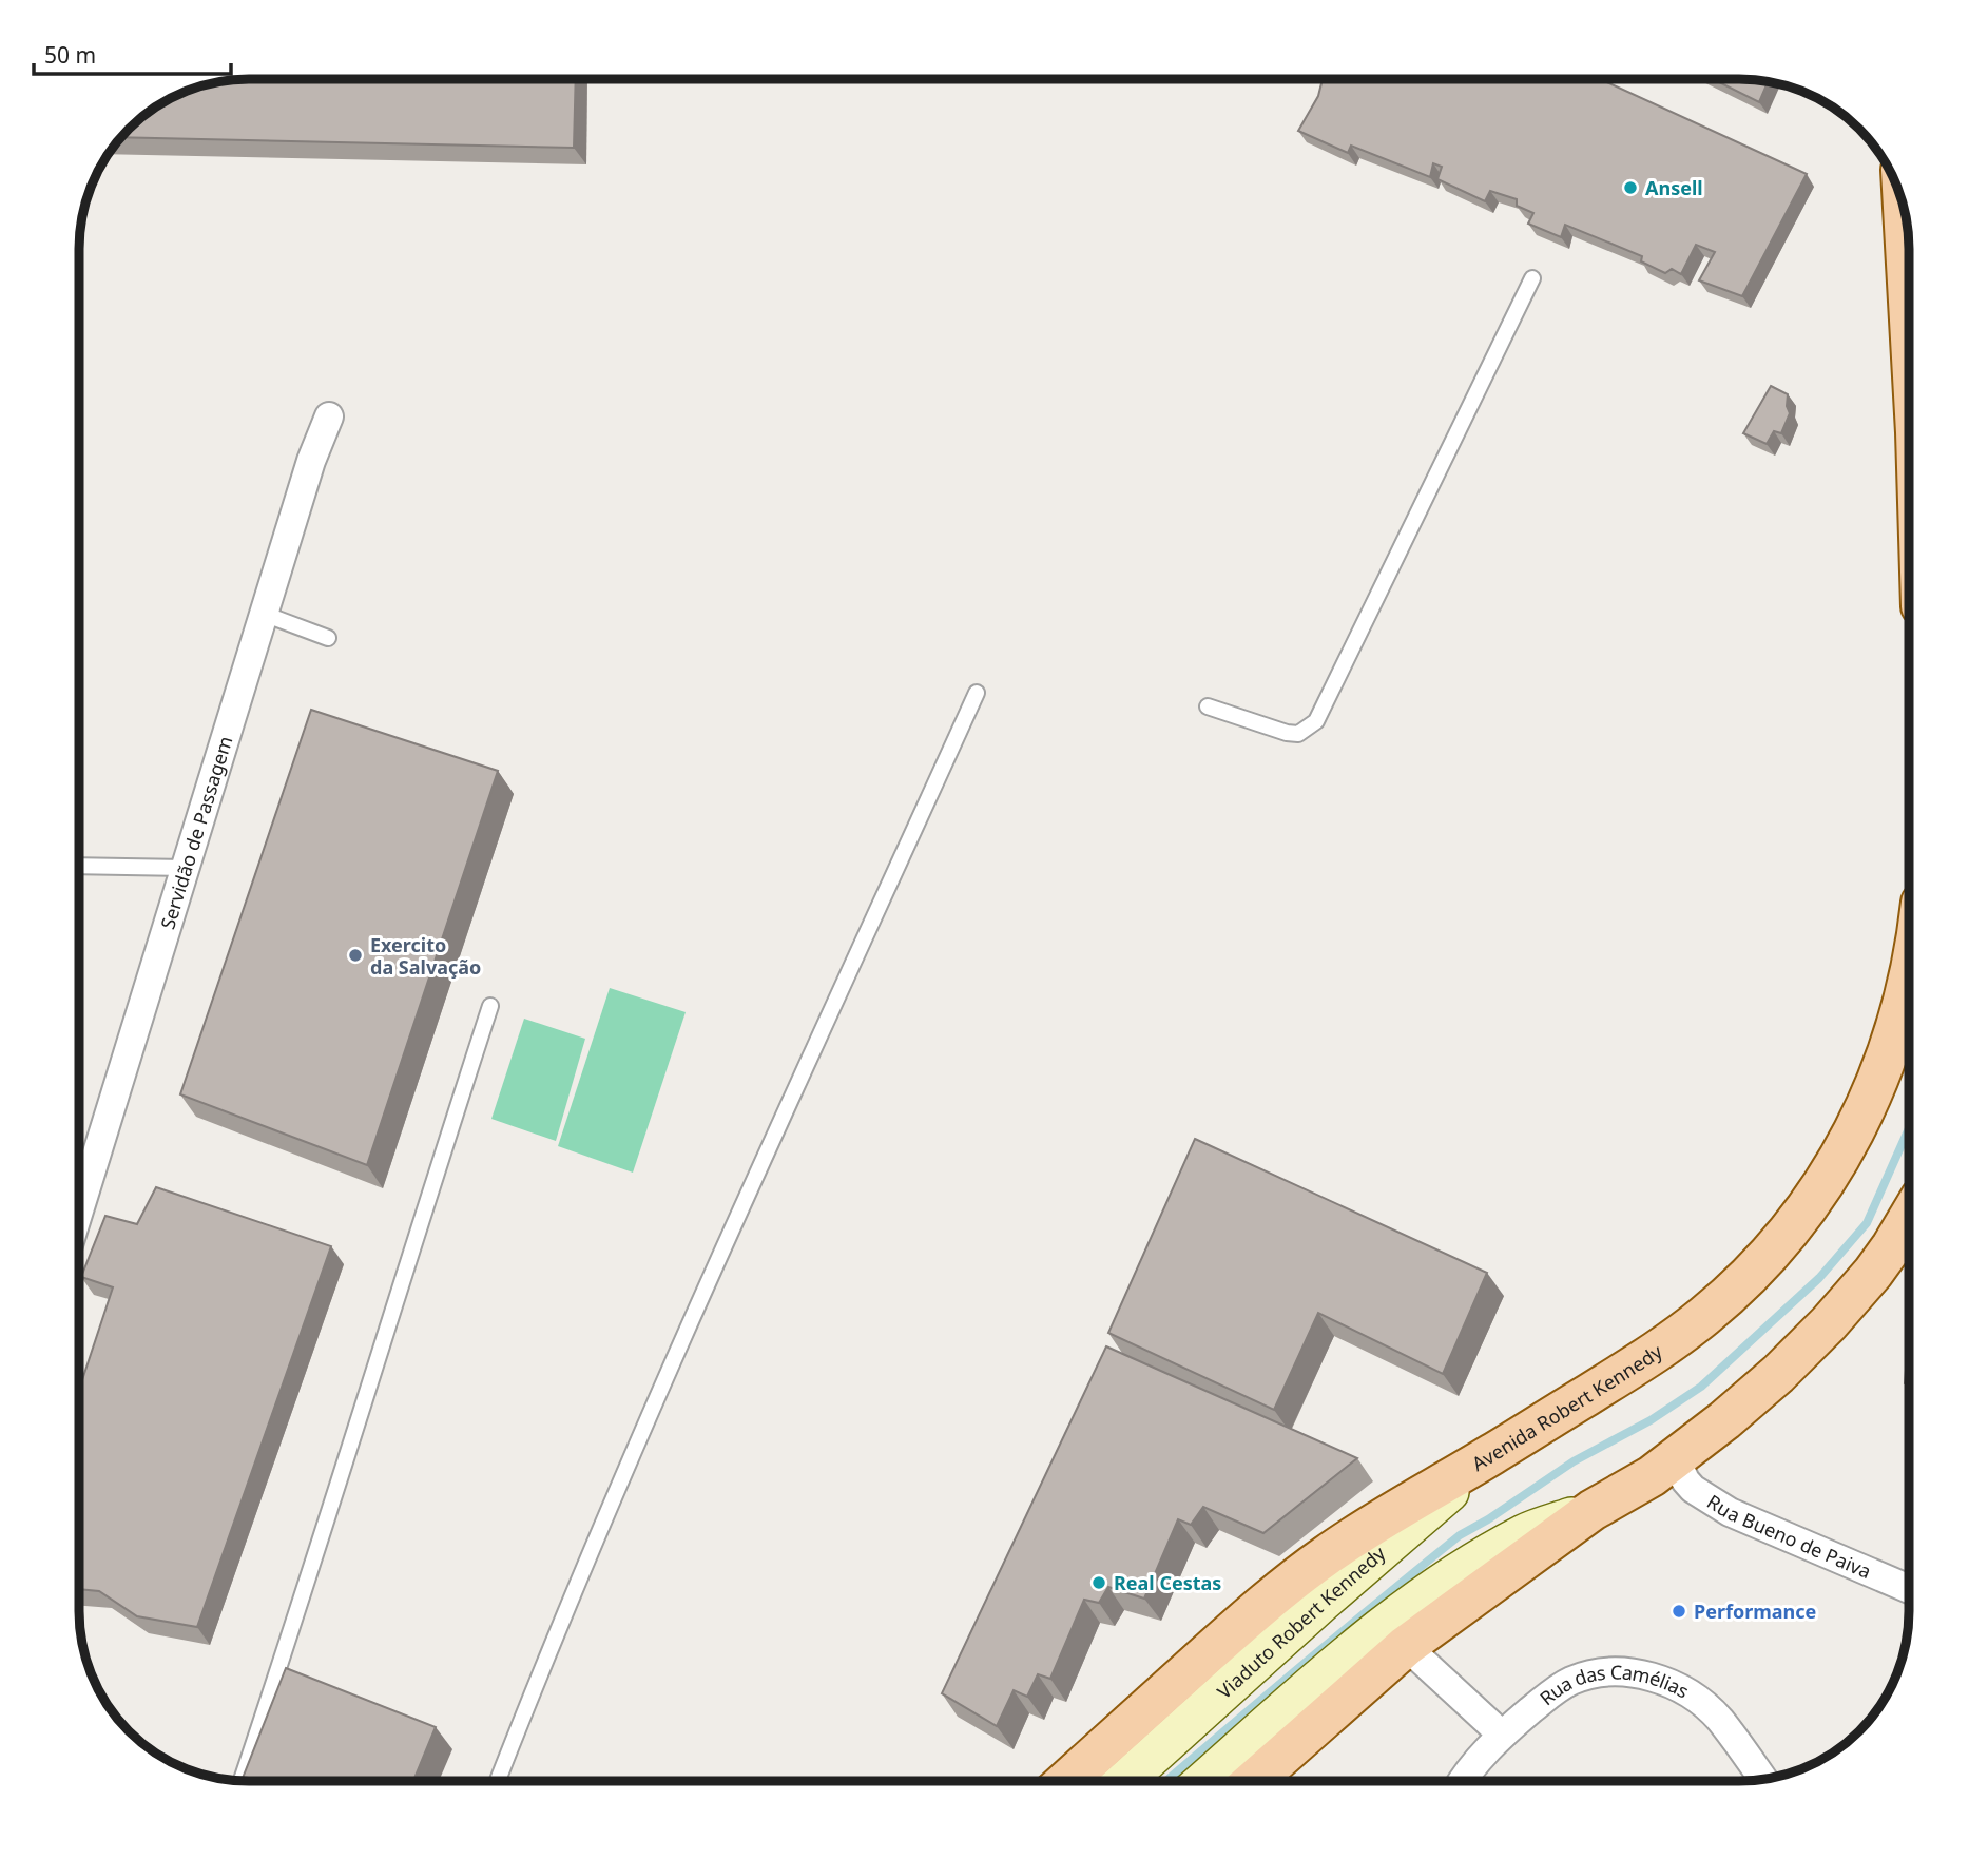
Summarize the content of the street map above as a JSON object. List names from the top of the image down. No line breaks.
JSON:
{"streets":{"main road":["Avenida Robert Kennedy","Viaduto Robert Kennedy"],"street":["Servidão de Passagem","Rua Bueno de Paiva","Rua das Camélias"]},"crossings":[["Avenida Robert Kennedy","Viaduto Robert Kennedy"]],"places":["Ansell","Exercito da Salvação","Real Cestas","Performance"],"scale_bar":"50 m"}
